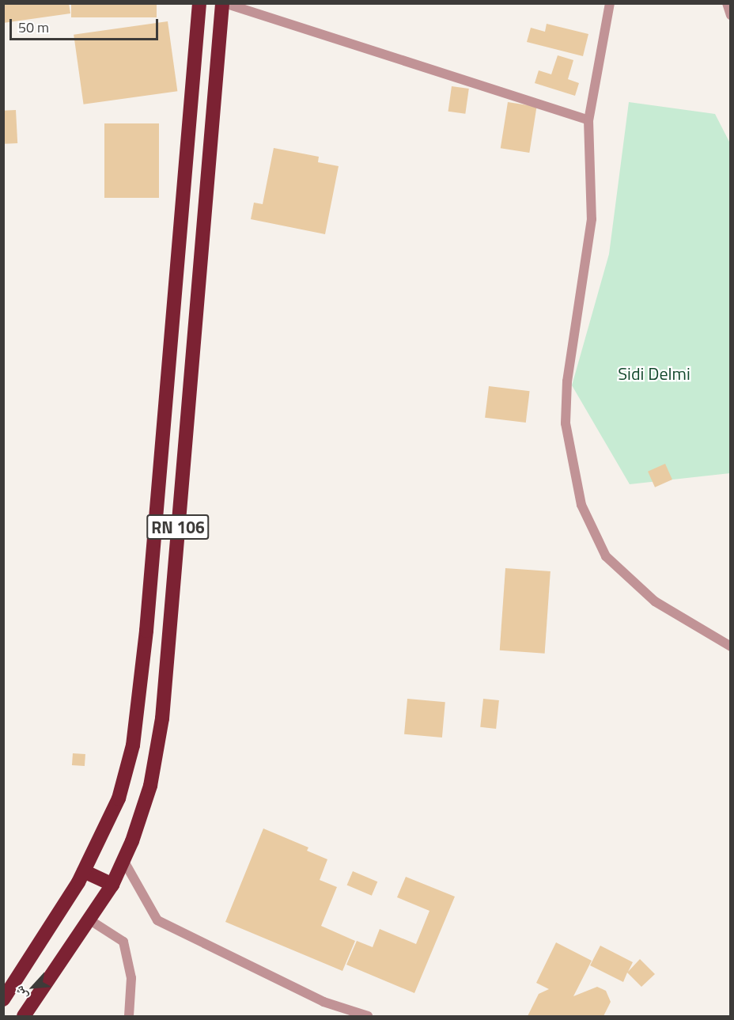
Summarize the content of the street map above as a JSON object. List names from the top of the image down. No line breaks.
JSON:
{"streets":{"highway":["RN 106"]},"parks":["Sidi Delmi"],"scale_bar":"50 m","north":"bottom left"}
